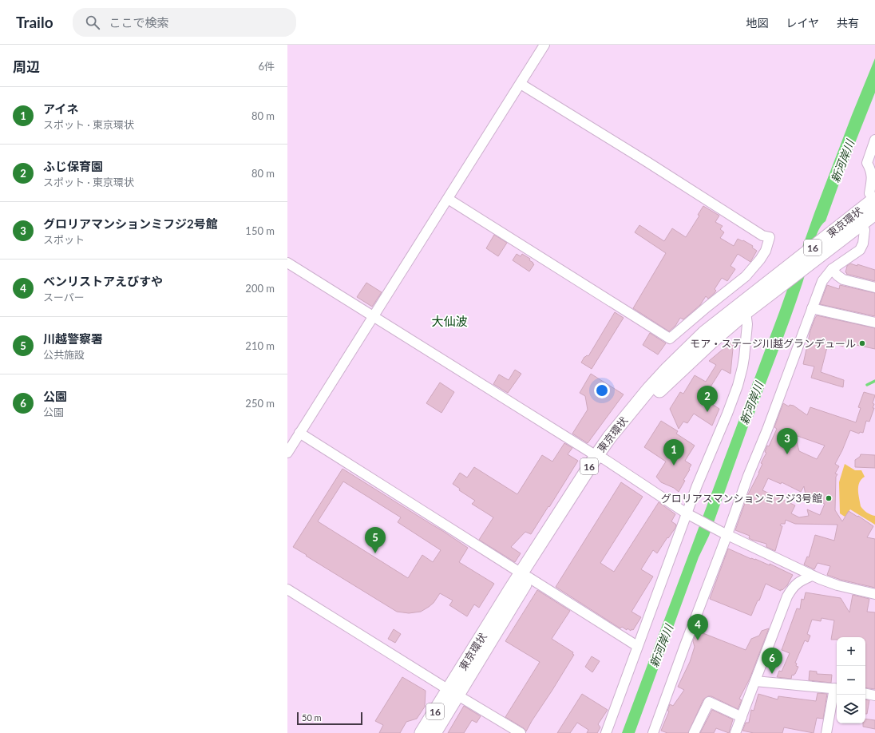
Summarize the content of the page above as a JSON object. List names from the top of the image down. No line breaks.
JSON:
{"streets":{"highway":["東京環状","16"]},"districts":["大仙波"],"water":["新河岸川"],"places":["モア・ステージ川越グランデュール","グロリアスマンションミフジ3号館"],"scale_bar":"50 m","page":{"header":"Trailo","search":"ここで検索","nav":["地図","レイヤ","共有"],"heading":["周辺","6件"],"list":[{"mark":"1","name":"アイネ","note":"スポット · 東京環状","value":"80 m"},{"mark":"2","name":"ふじ保育園","note":"スポット · 東京環状","value":"80 m"},{"mark":"3","name":"グロリアマンションミフジ2号館","note":"スポット","value":"150 m"},{"mark":"4","name":"ベンリストアえびすや","note":"スーパー","value":"200 m"},{"mark":"5","name":"川越警察署","note":"公共施設","value":"210 m"},{"mark":"6","name":"公園","note":"公園","value":"250 m"}],"pins":["2","3","1","5","4","6"],"map_buttons":["+","−"],"scale":"50 m"}}
